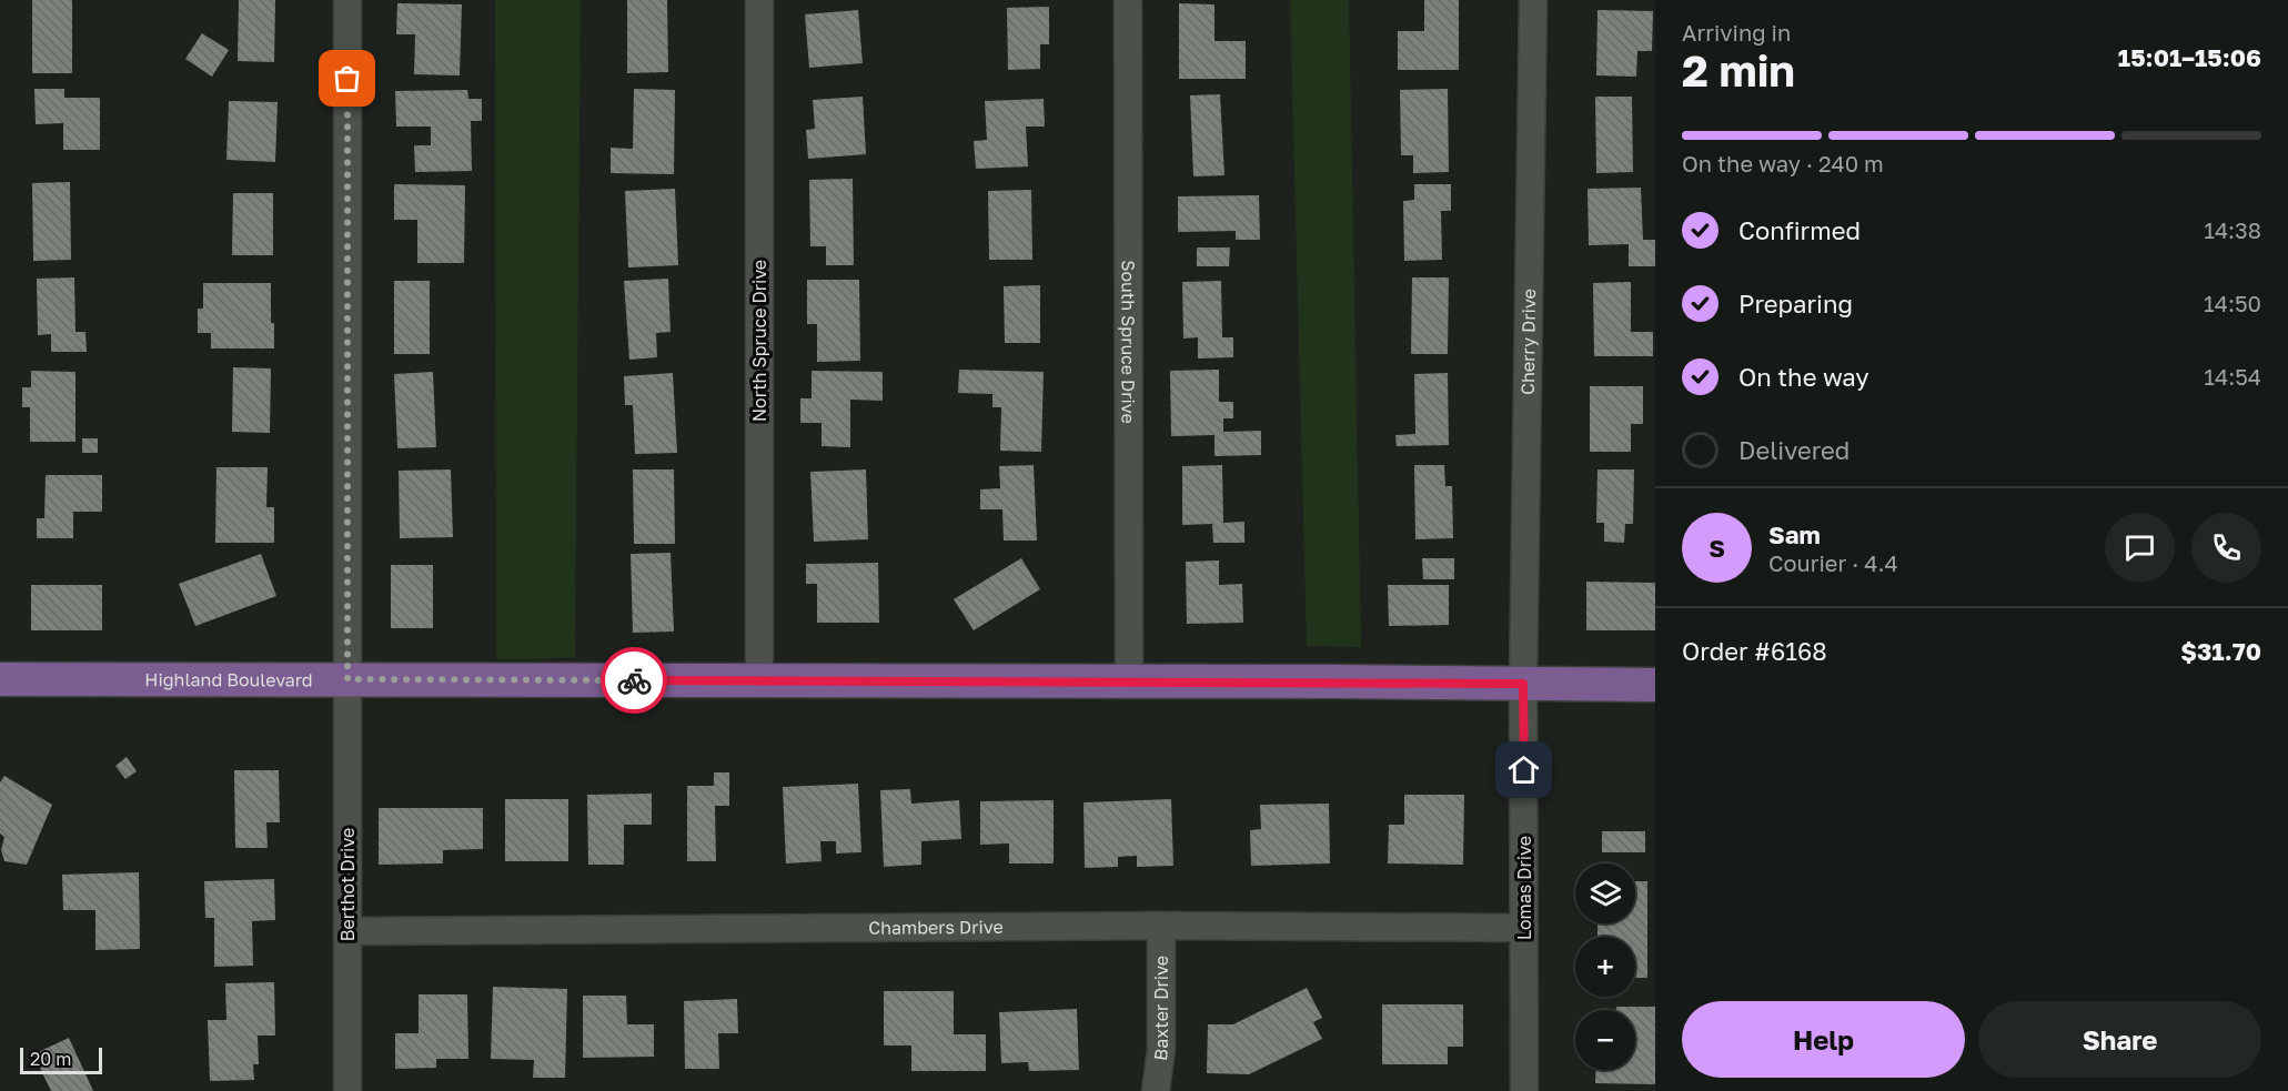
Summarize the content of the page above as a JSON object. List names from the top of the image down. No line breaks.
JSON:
{"streets":{"main road":["Highland Boulevard"],"street":["North Spruce Drive","South Spruce Drive","Cherry Drive","Berthot Drive","Lomas Drive","Chambers Drive","Baxter Drive"]},"crossings":[["North Spruce Drive","Highland Boulevard"],["South Spruce Drive","Highland Boulevard"],["Cherry Drive","Highland Boulevard"],["Cherry Drive","Lomas Drive"],["Highland Boulevard","Berthot Drive"],["Highland Boulevard","Lomas Drive"],["Berthot Drive","Chambers Drive"],["Lomas Drive","Chambers Drive"],["Chambers Drive","Baxter Drive"]],"scale_bar":"20 m","page":{"heading":["2 min","Arriving in","15:01–15:06"],"panel":["Sam","Courier · 4.4","Order #6168","$31.70"],"bar":"On the way · 240 m","list":[["Confirmed","14:38"],["Preparing","14:50"],["On the way","14:54"],"Delivered"],"round":"S","map_buttons":["+","−"],"buttons":["Help","Share"],"scale":"20 m"}}
